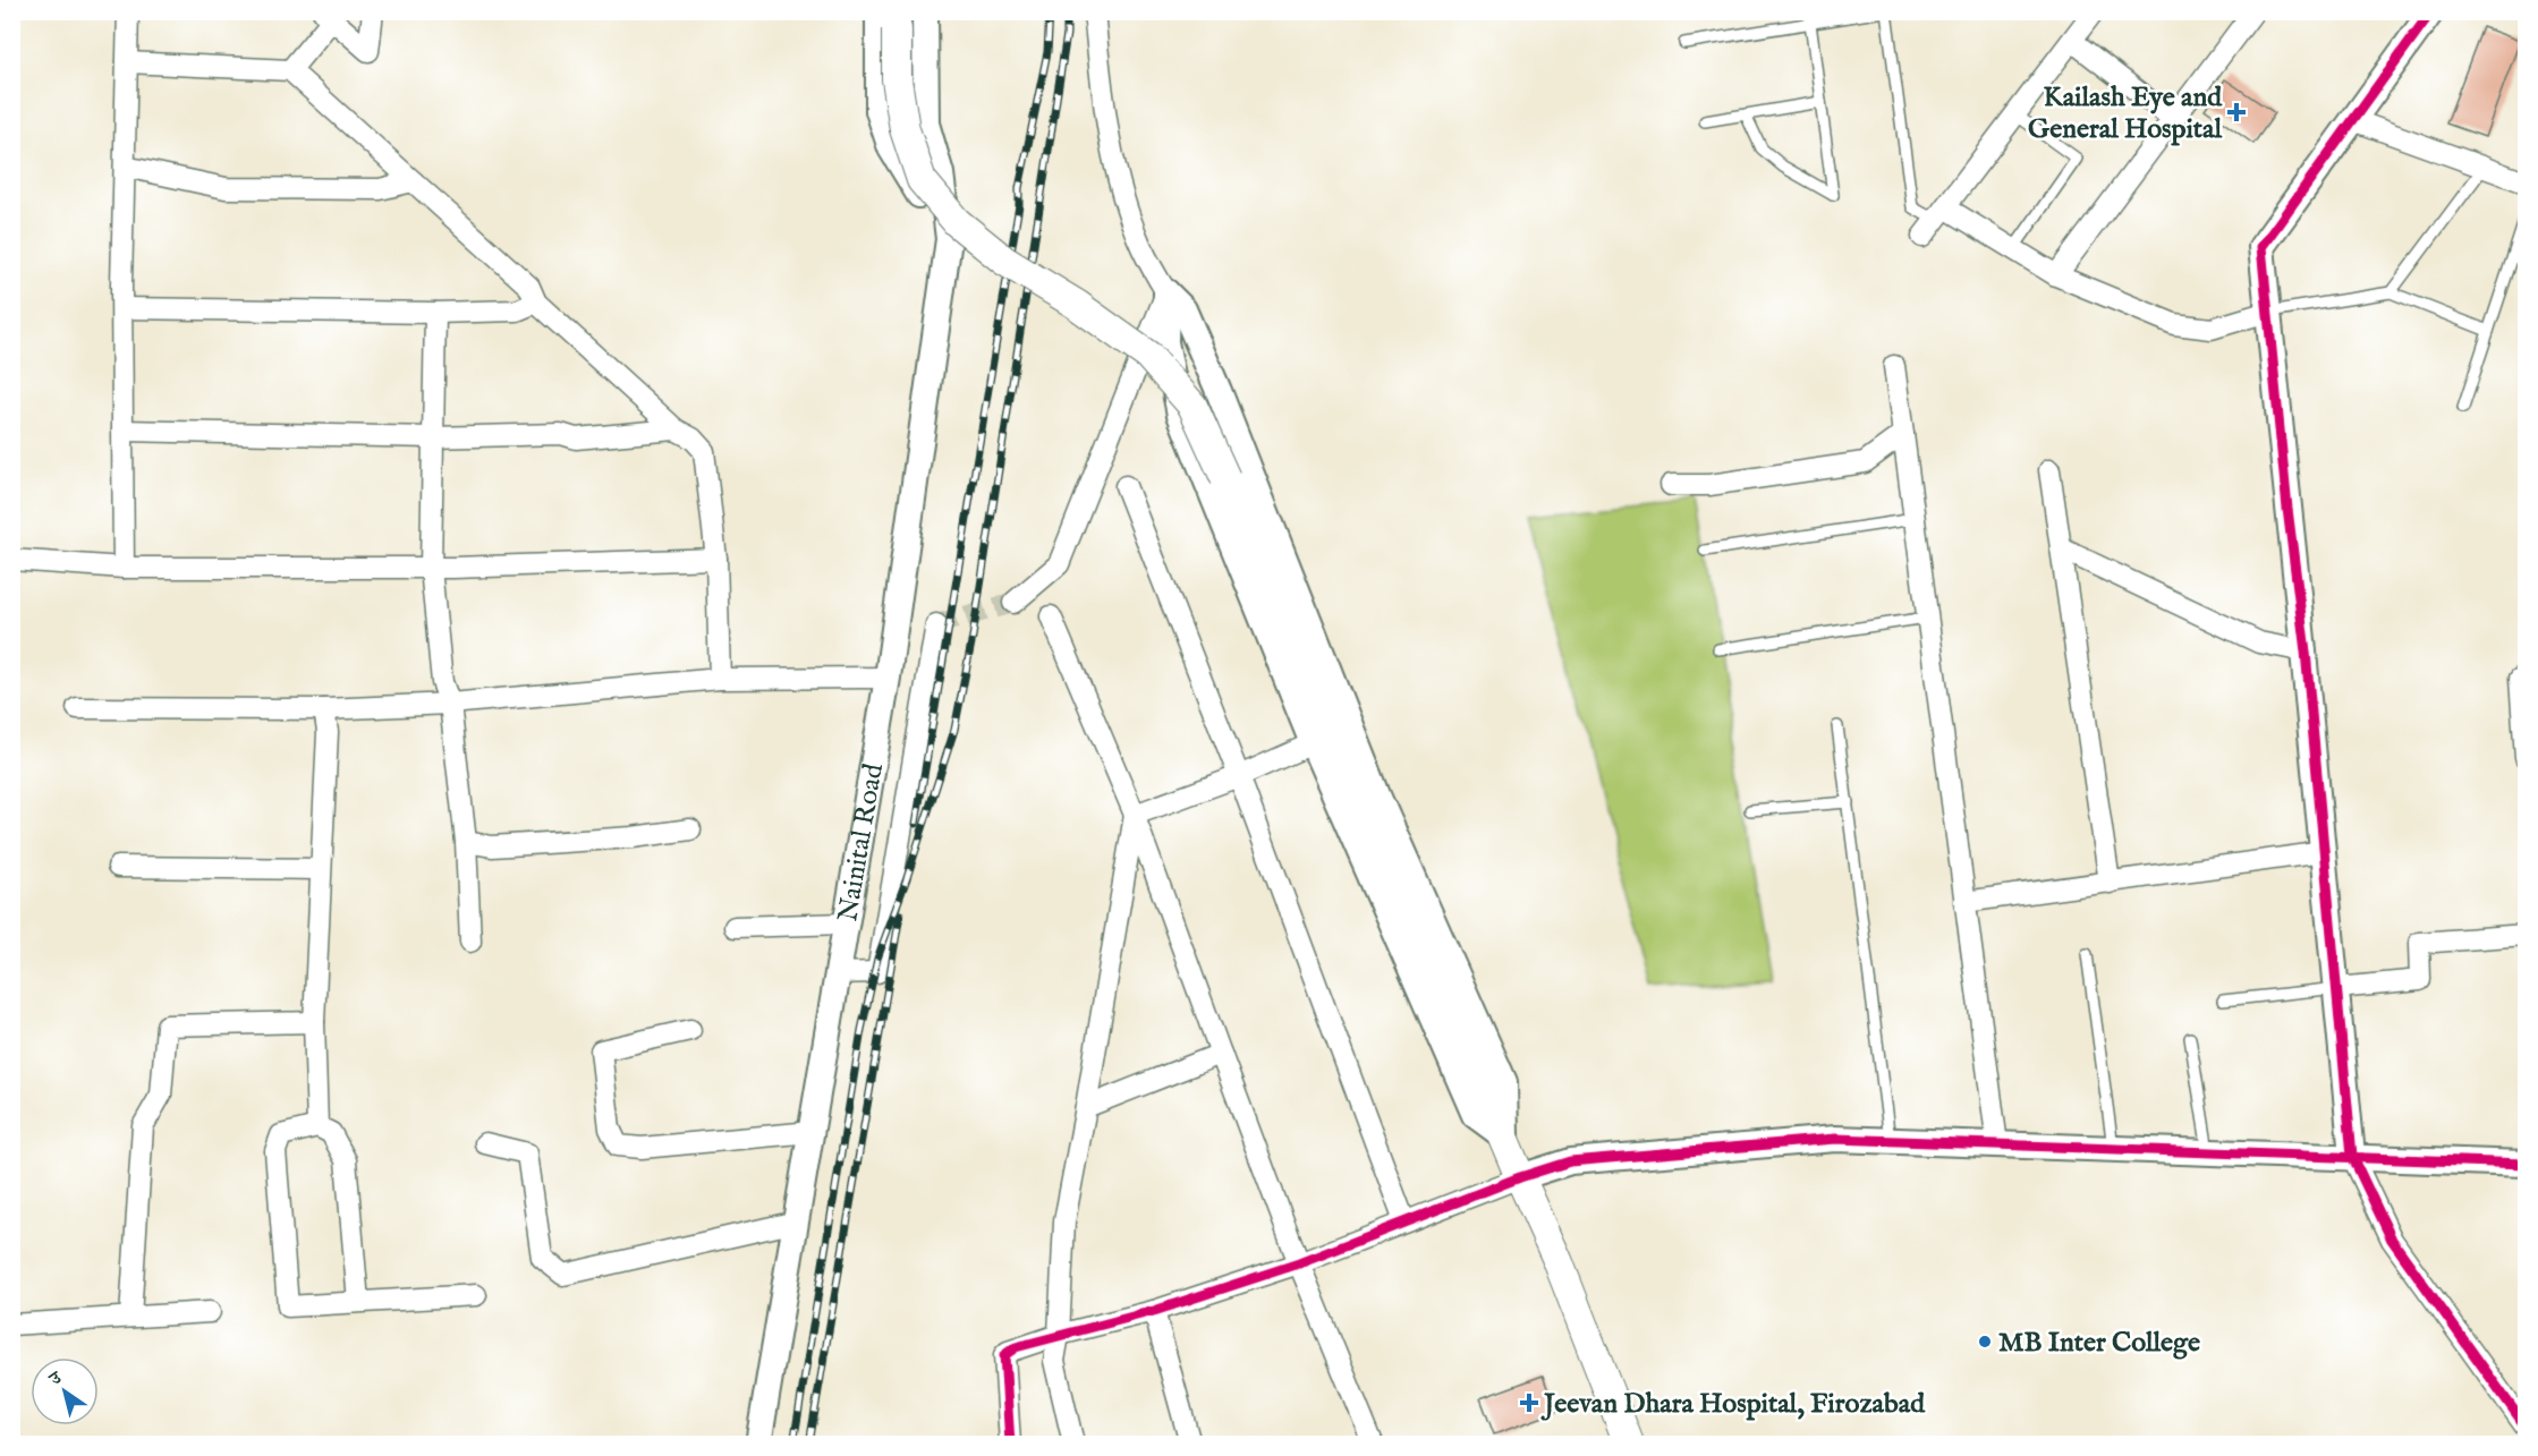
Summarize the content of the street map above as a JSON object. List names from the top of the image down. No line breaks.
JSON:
{"streets":{"street":["Nainital Road"]},"places":{"health":["Kailash Eye and General Hospital","Jeevan Dhara Hospital, Firozabad"],"other":["MB Inter College"]},"north":"top left"}
